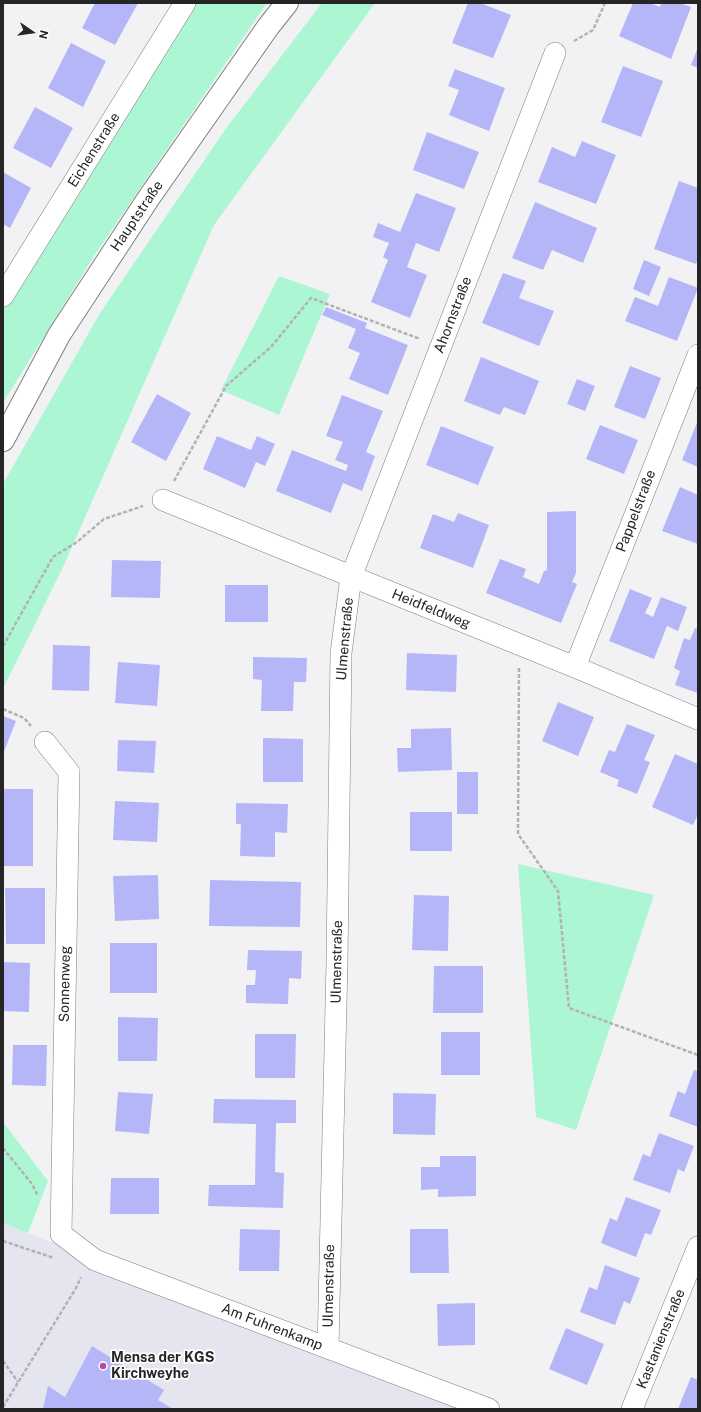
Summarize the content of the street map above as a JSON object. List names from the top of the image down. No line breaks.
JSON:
{"streets":{"main road":["Hauptstraße"],"street":["Eichenstraße","Ahornstraße","Pappelstraße","Heidfeldweg","Ulmenstraße","Sonnenweg","Am Fuhrenkamp","Kastanienstraße"]},"crossings":[["Ahornstraße","Heidfeldweg"],["Ahornstraße","Ulmenstraße"],["Pappelstraße","Heidfeldweg"],["Heidfeldweg","Ulmenstraße"],["Ulmenstraße","Am Fuhrenkamp"],["Sonnenweg","Am Fuhrenkamp"]],"places":["Mensa der KGS Kirchweyhe"],"north":"right"}
